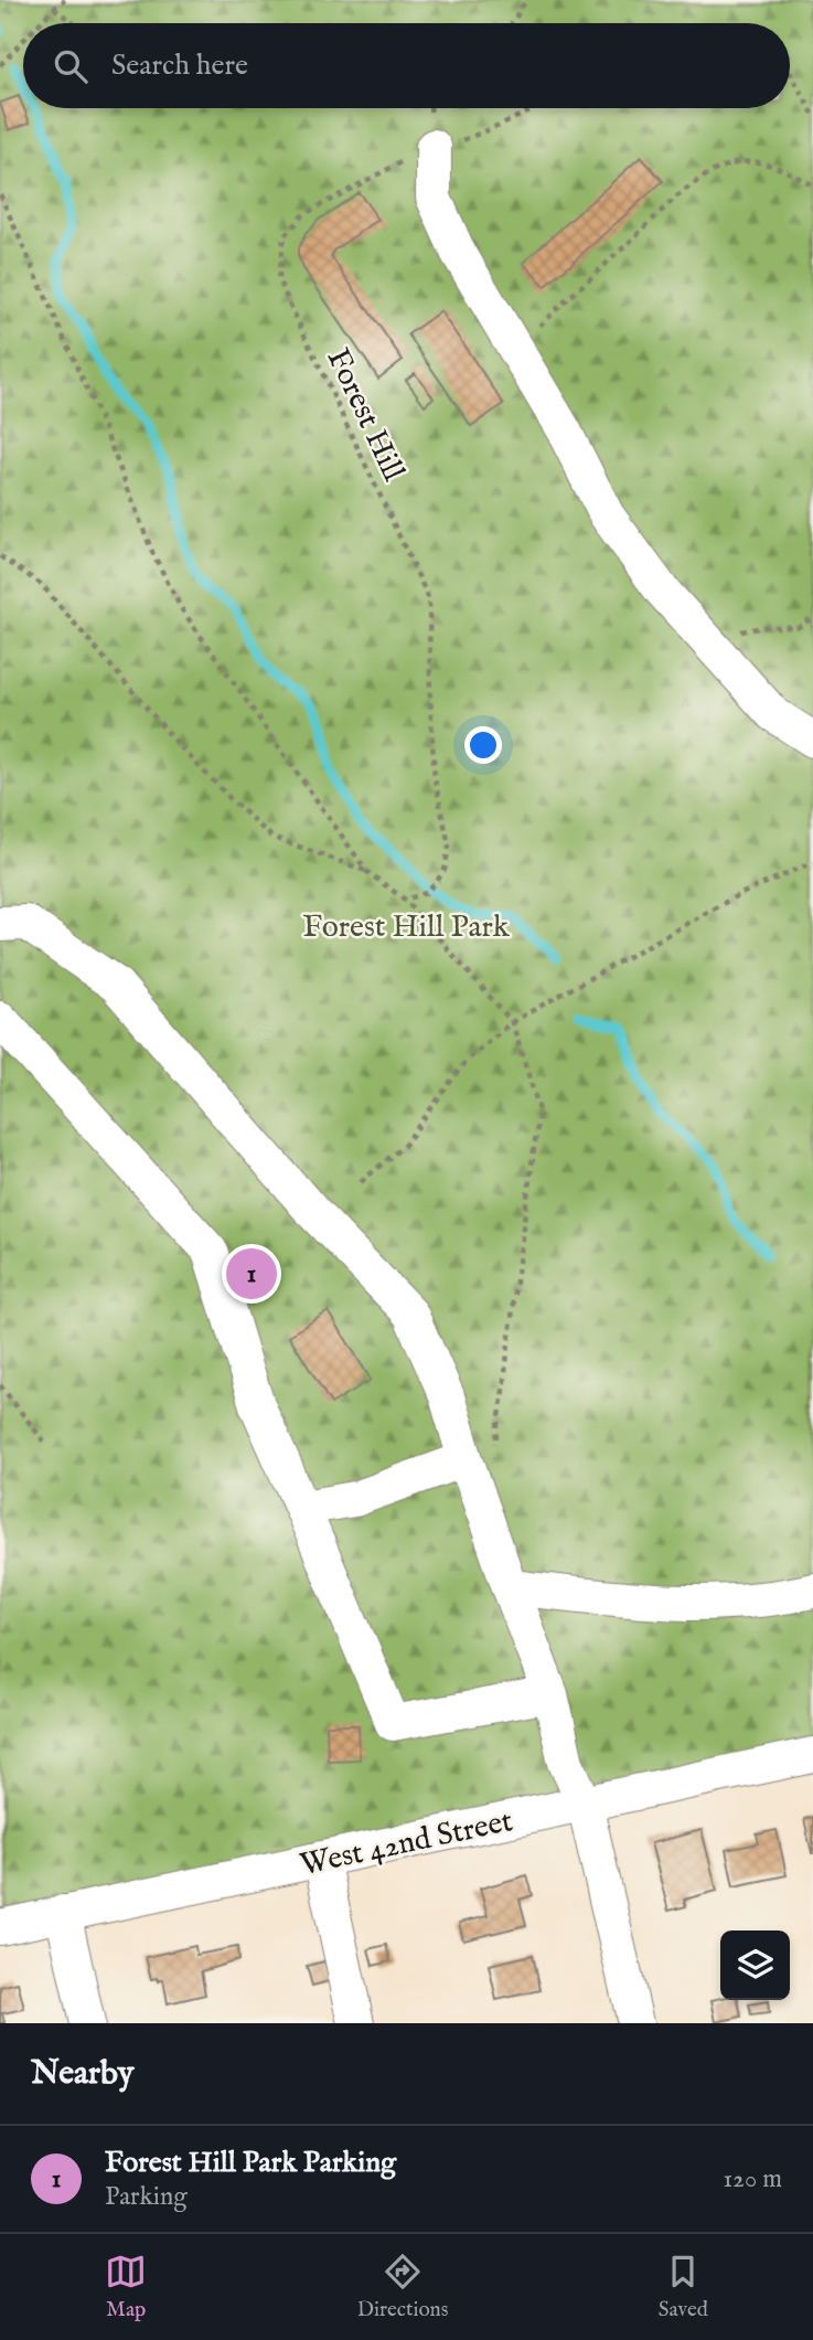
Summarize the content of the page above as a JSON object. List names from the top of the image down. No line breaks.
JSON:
{"streets":{"street":["West 42nd Street"],"path":["Forest Hill"]},"parks":["Forest Hill Park"],"page":{"search":"Search here","pins":"1","heading":"Nearby","list":[{"mark":"1","name":"Forest Hill Park Parking","note":"Parking","value":"120 m"}],"nav":["Map","Directions","Saved"]}}
